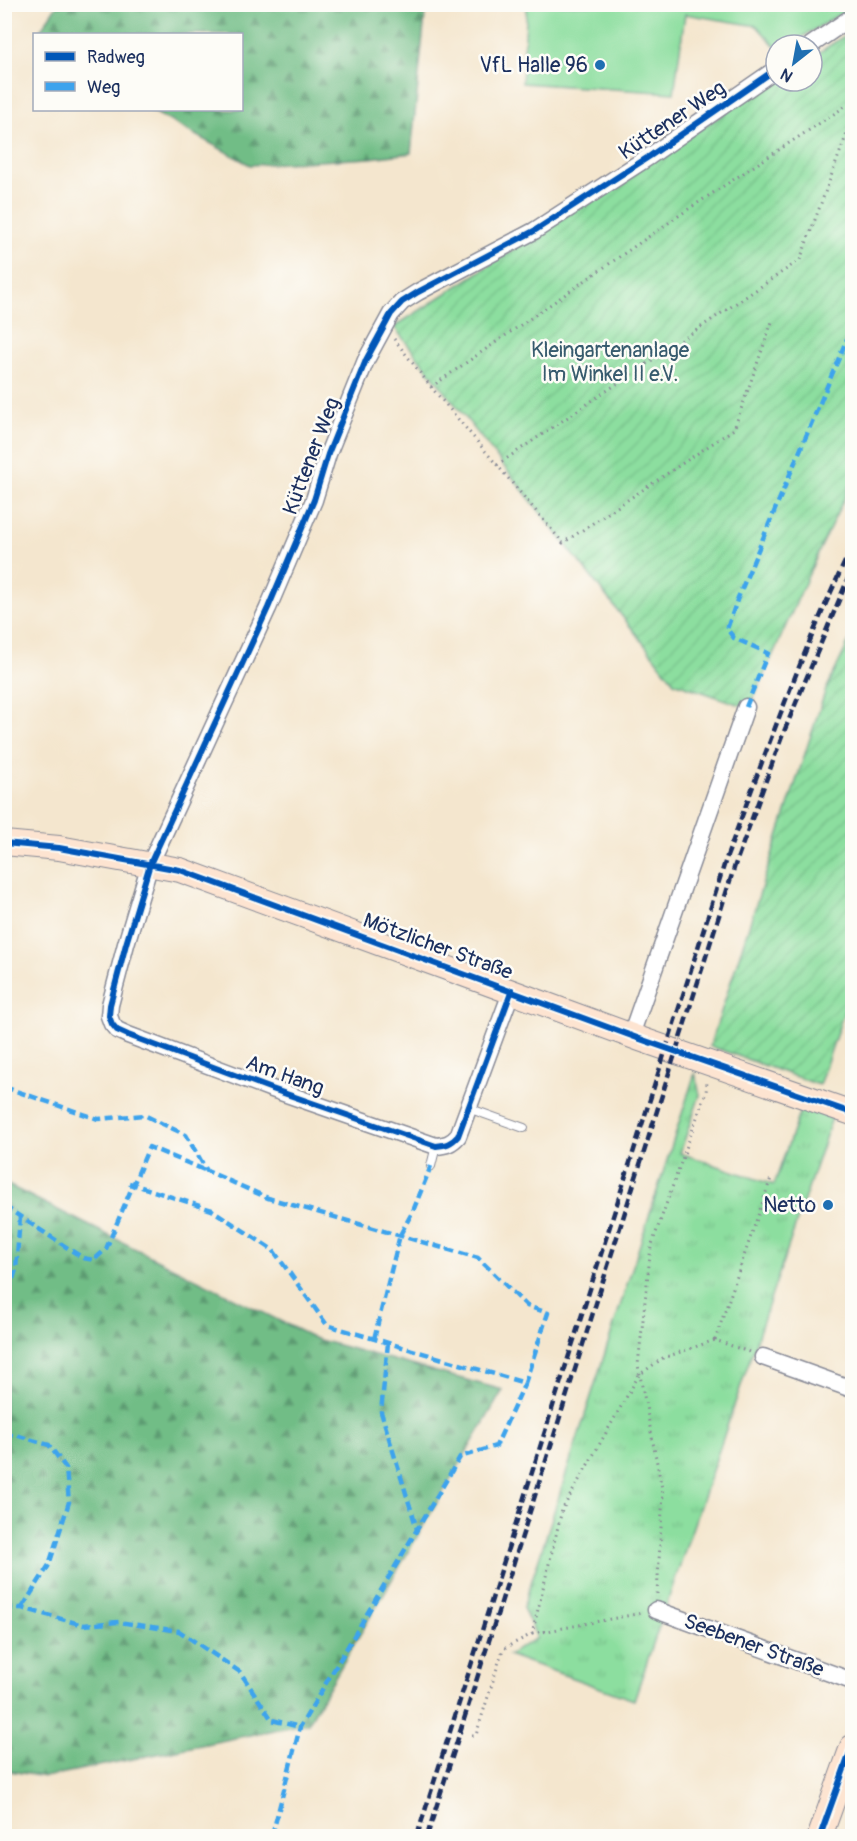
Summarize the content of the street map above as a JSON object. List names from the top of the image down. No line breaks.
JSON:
{"streets":{"street":["Küttener Weg","Mötzlicher Straße","Am Hang","Seebener Straße"]},"crossings":[["Küttener Weg","Mötzlicher Straße"],["Küttener Weg","Am Hang"],["Mötzlicher Straße","Am Hang"]],"parks":["Kleingartenanlage Im Winkel II e.V."],"places":["VfL Halle 96","Netto"],"legend":["Radweg","Weg"],"north":"bottom left"}
